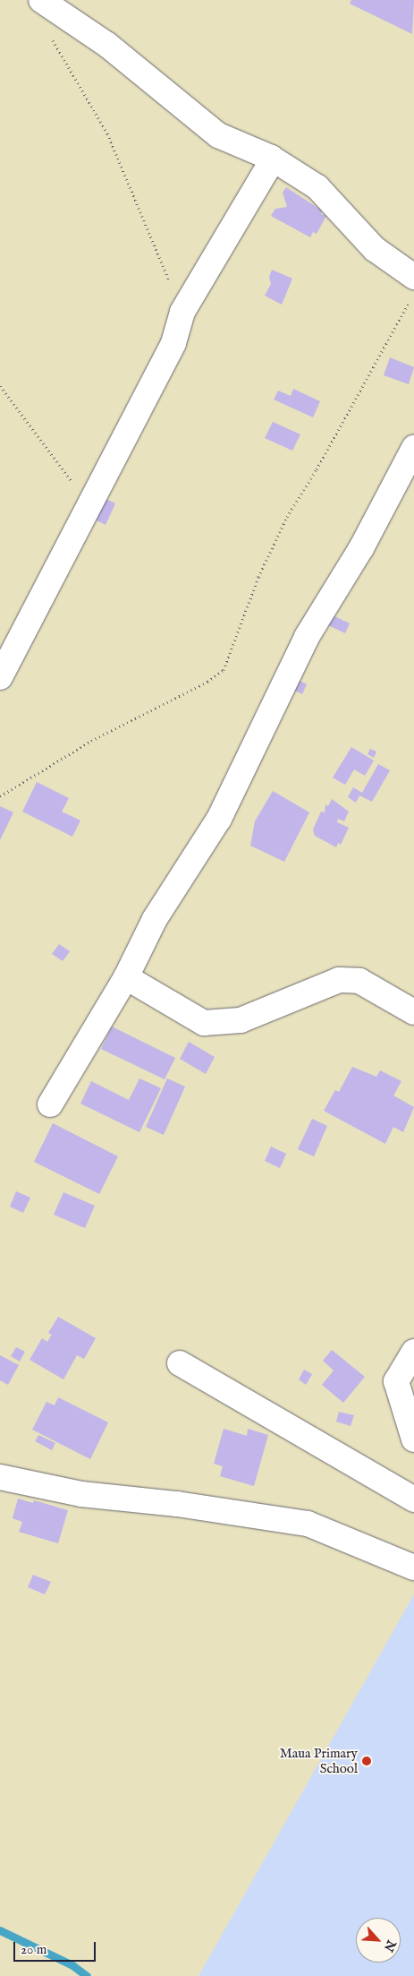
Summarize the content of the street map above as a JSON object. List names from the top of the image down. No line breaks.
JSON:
{"places":["Maua Primary School"],"scale_bar":"20 m","north":"bottom right"}
